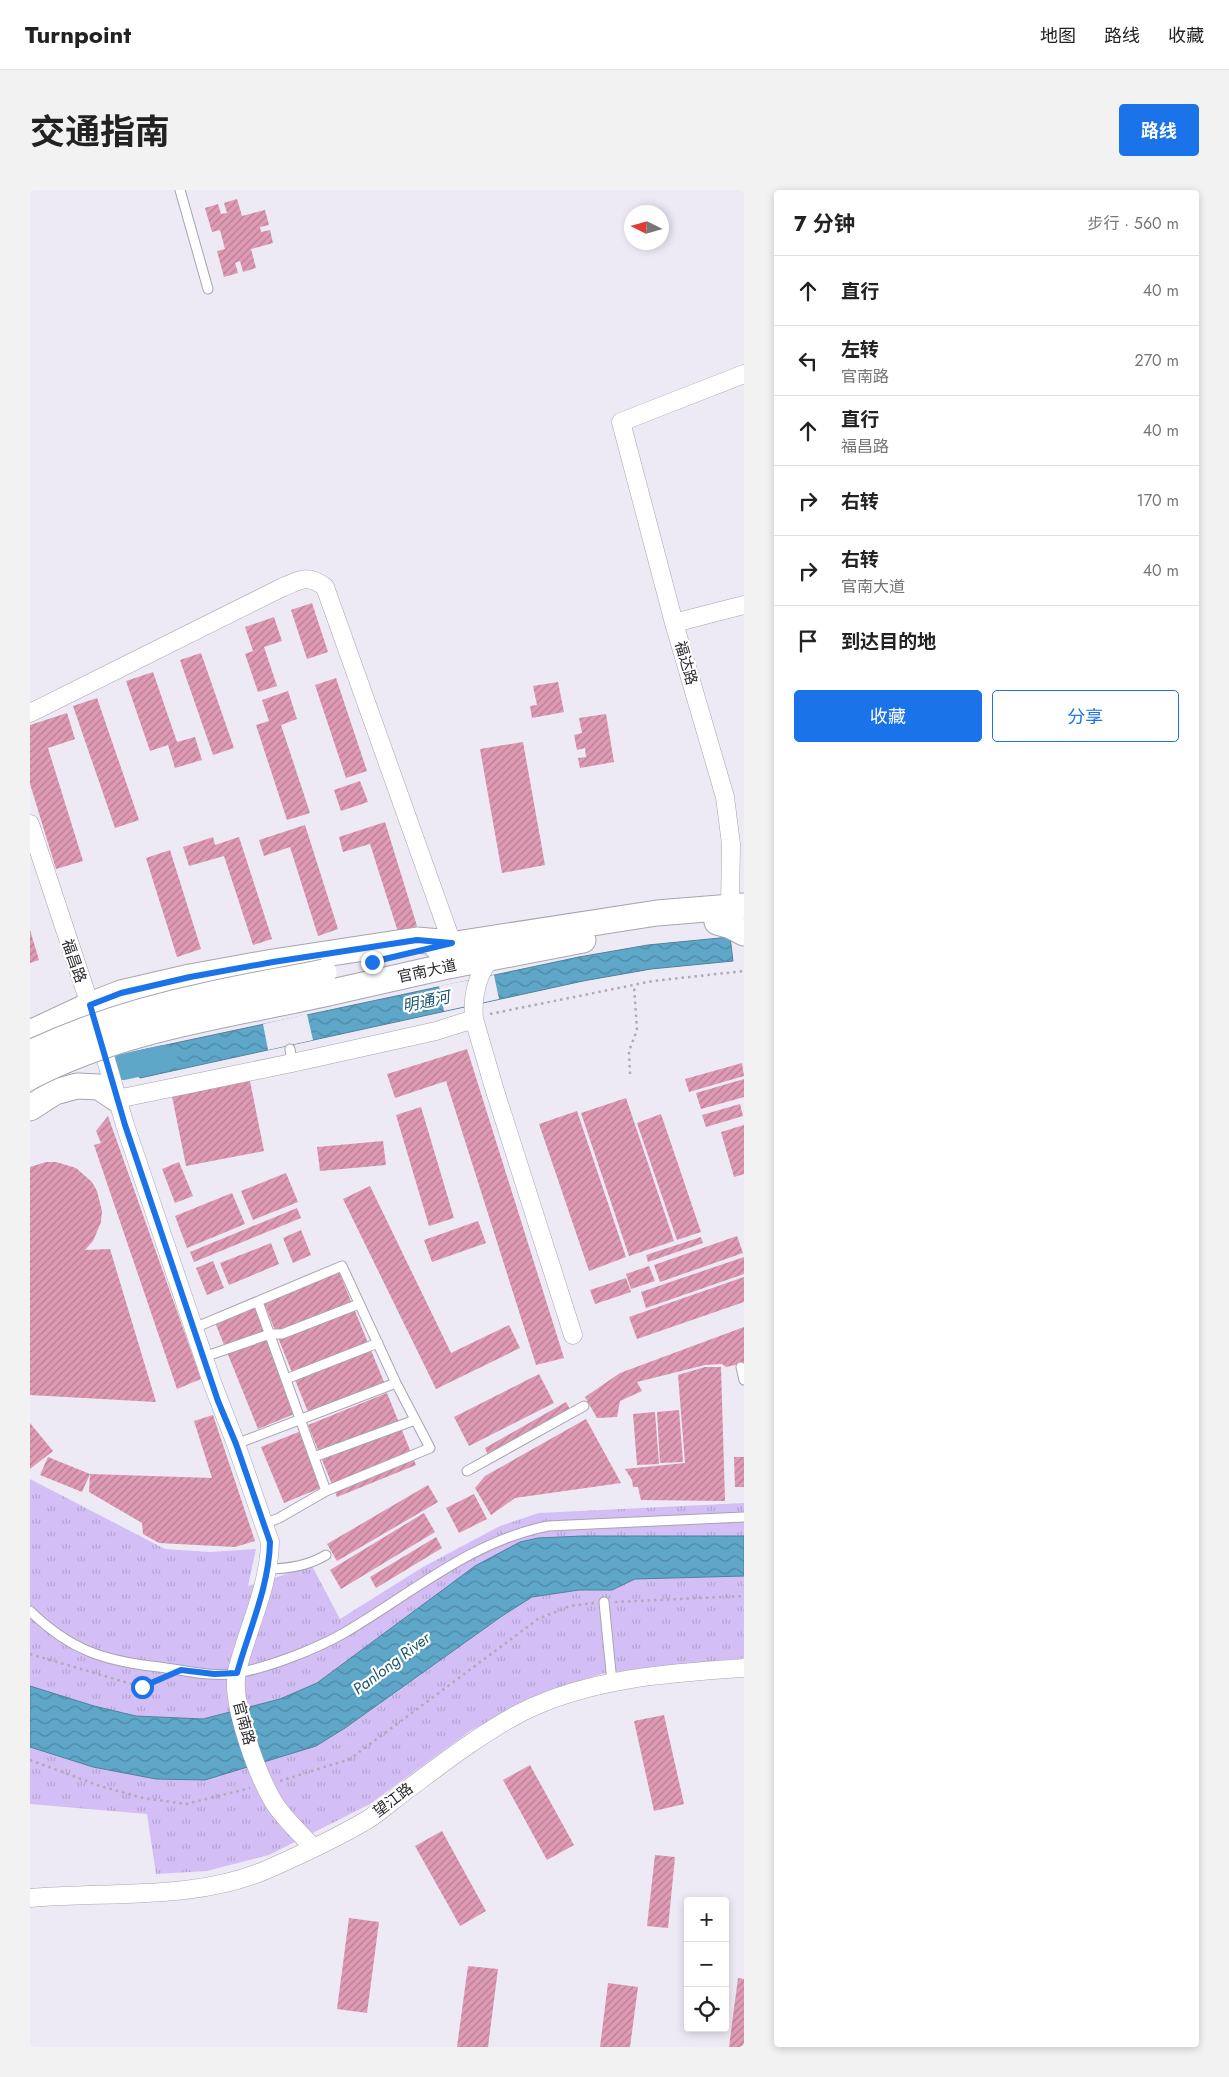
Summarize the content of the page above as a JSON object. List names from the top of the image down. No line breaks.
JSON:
{"streets":{"main road":["官南大道"],"street":["福达路","福昌路","官南路","望江路"]},"crossings":[["福达路","官南大道"],["福昌路","官南路"],["官南路","望江路"]],"water":["明通河","Panlong River"],"north":"left","page":{"header":"Turnpoint","nav":["地图","路线","收藏"],"title":"交通指南","buttons":["路线",["收藏","分享"]],"heading":["7 分钟","步行 · 560 m"],"list":[["直行","40 m"],["左转","官南路","270 m"],["直行","福昌路","40 m"],["右转","170 m"],["右转","官南大道","40 m"],"到达目的地"],"map_buttons":["+","−"]}}
